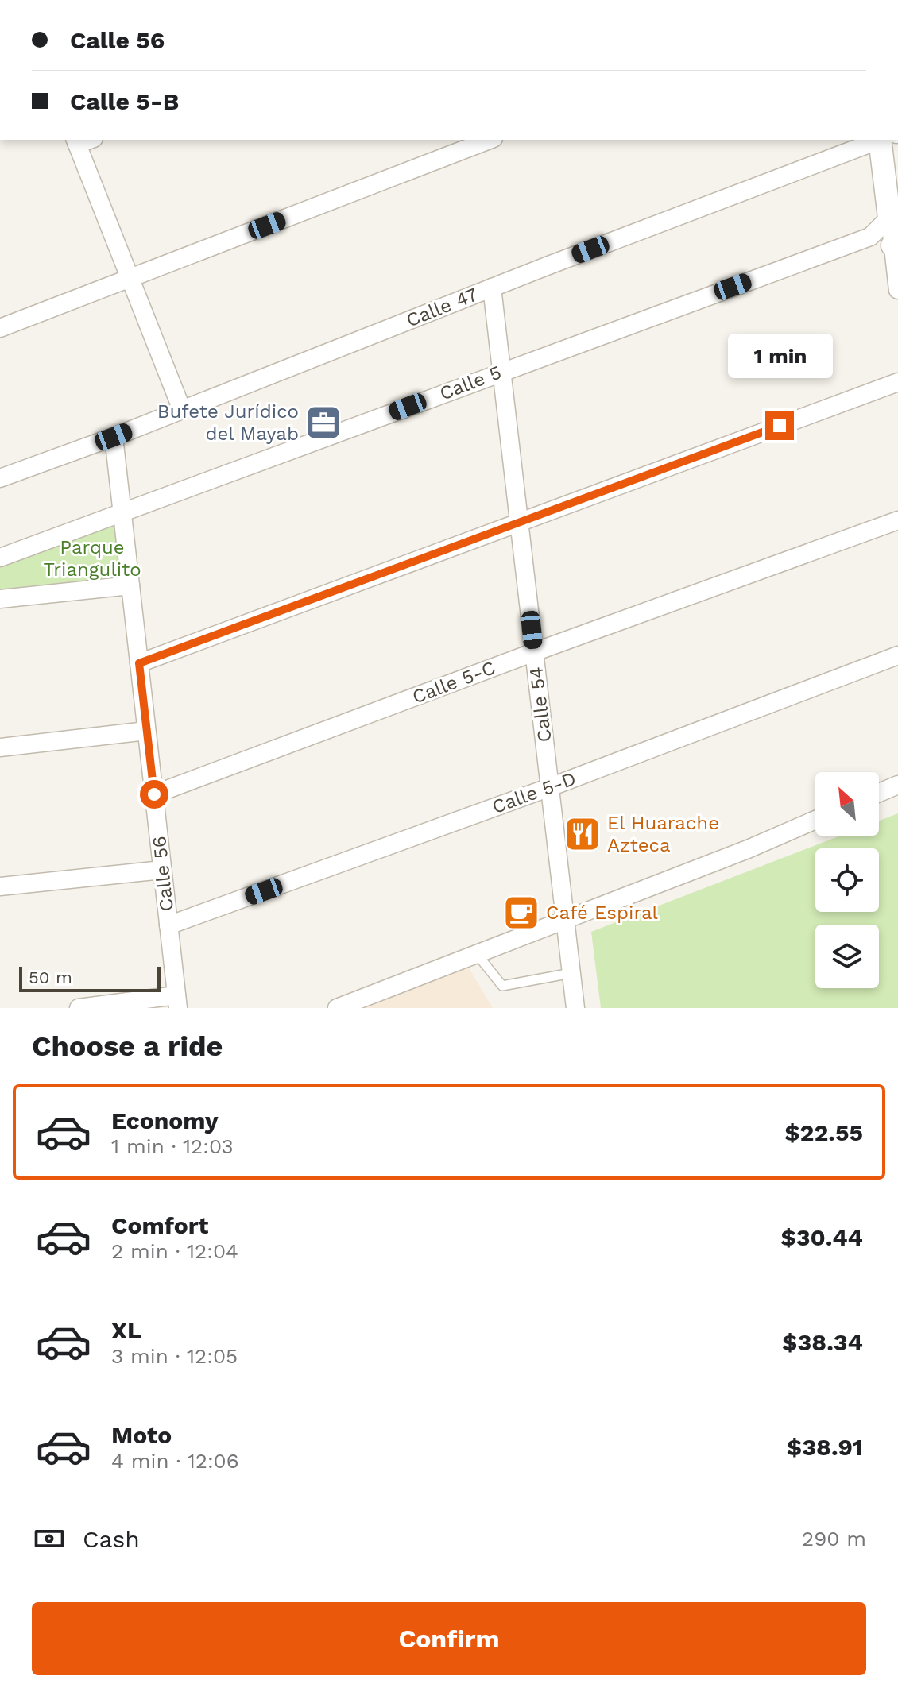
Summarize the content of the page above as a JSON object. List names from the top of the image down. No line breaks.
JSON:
{"streets":{"street":["Calle 47","Calle 5","Calle 5-C","Calle 54","Calle 5-D","Calle 56"]},"crossings":[["Calle 47","Calle 54"],["Calle 47","Calle 56"],["Calle 5","Calle 54"],["Calle 5","Calle 56"],["Calle 5-C","Calle 54"],["Calle 5-C","Calle 56"],["Calle 54","Calle 5-D"],["Calle 5-D","Calle 56"]],"parks":["Parque Triangulito"],"places":{"office":["Bufete Jurídico del Mayab"],"restaurant":["El Huarache Azteca"],"cafe":["Café Espiral"]},"scale_bar":"50 m","north":"top left","page":{"banner":["Calle 56","Calle 5-B"],"bubble":"1 min","scale":"50 m","heading":"Choose a ride","list":[{"name":"Economy","note":"1 min · 12:03","value":"$22.55"},{"name":"Comfort","note":"2 min · 12:04","value":"$30.44"},{"name":"XL","note":"3 min · 12:05","value":"$38.34"},{"name":"Moto","note":"4 min · 12:06","value":"$38.91"}],"pay":["Cash","290 m"],"buttons":"Confirm"}}
